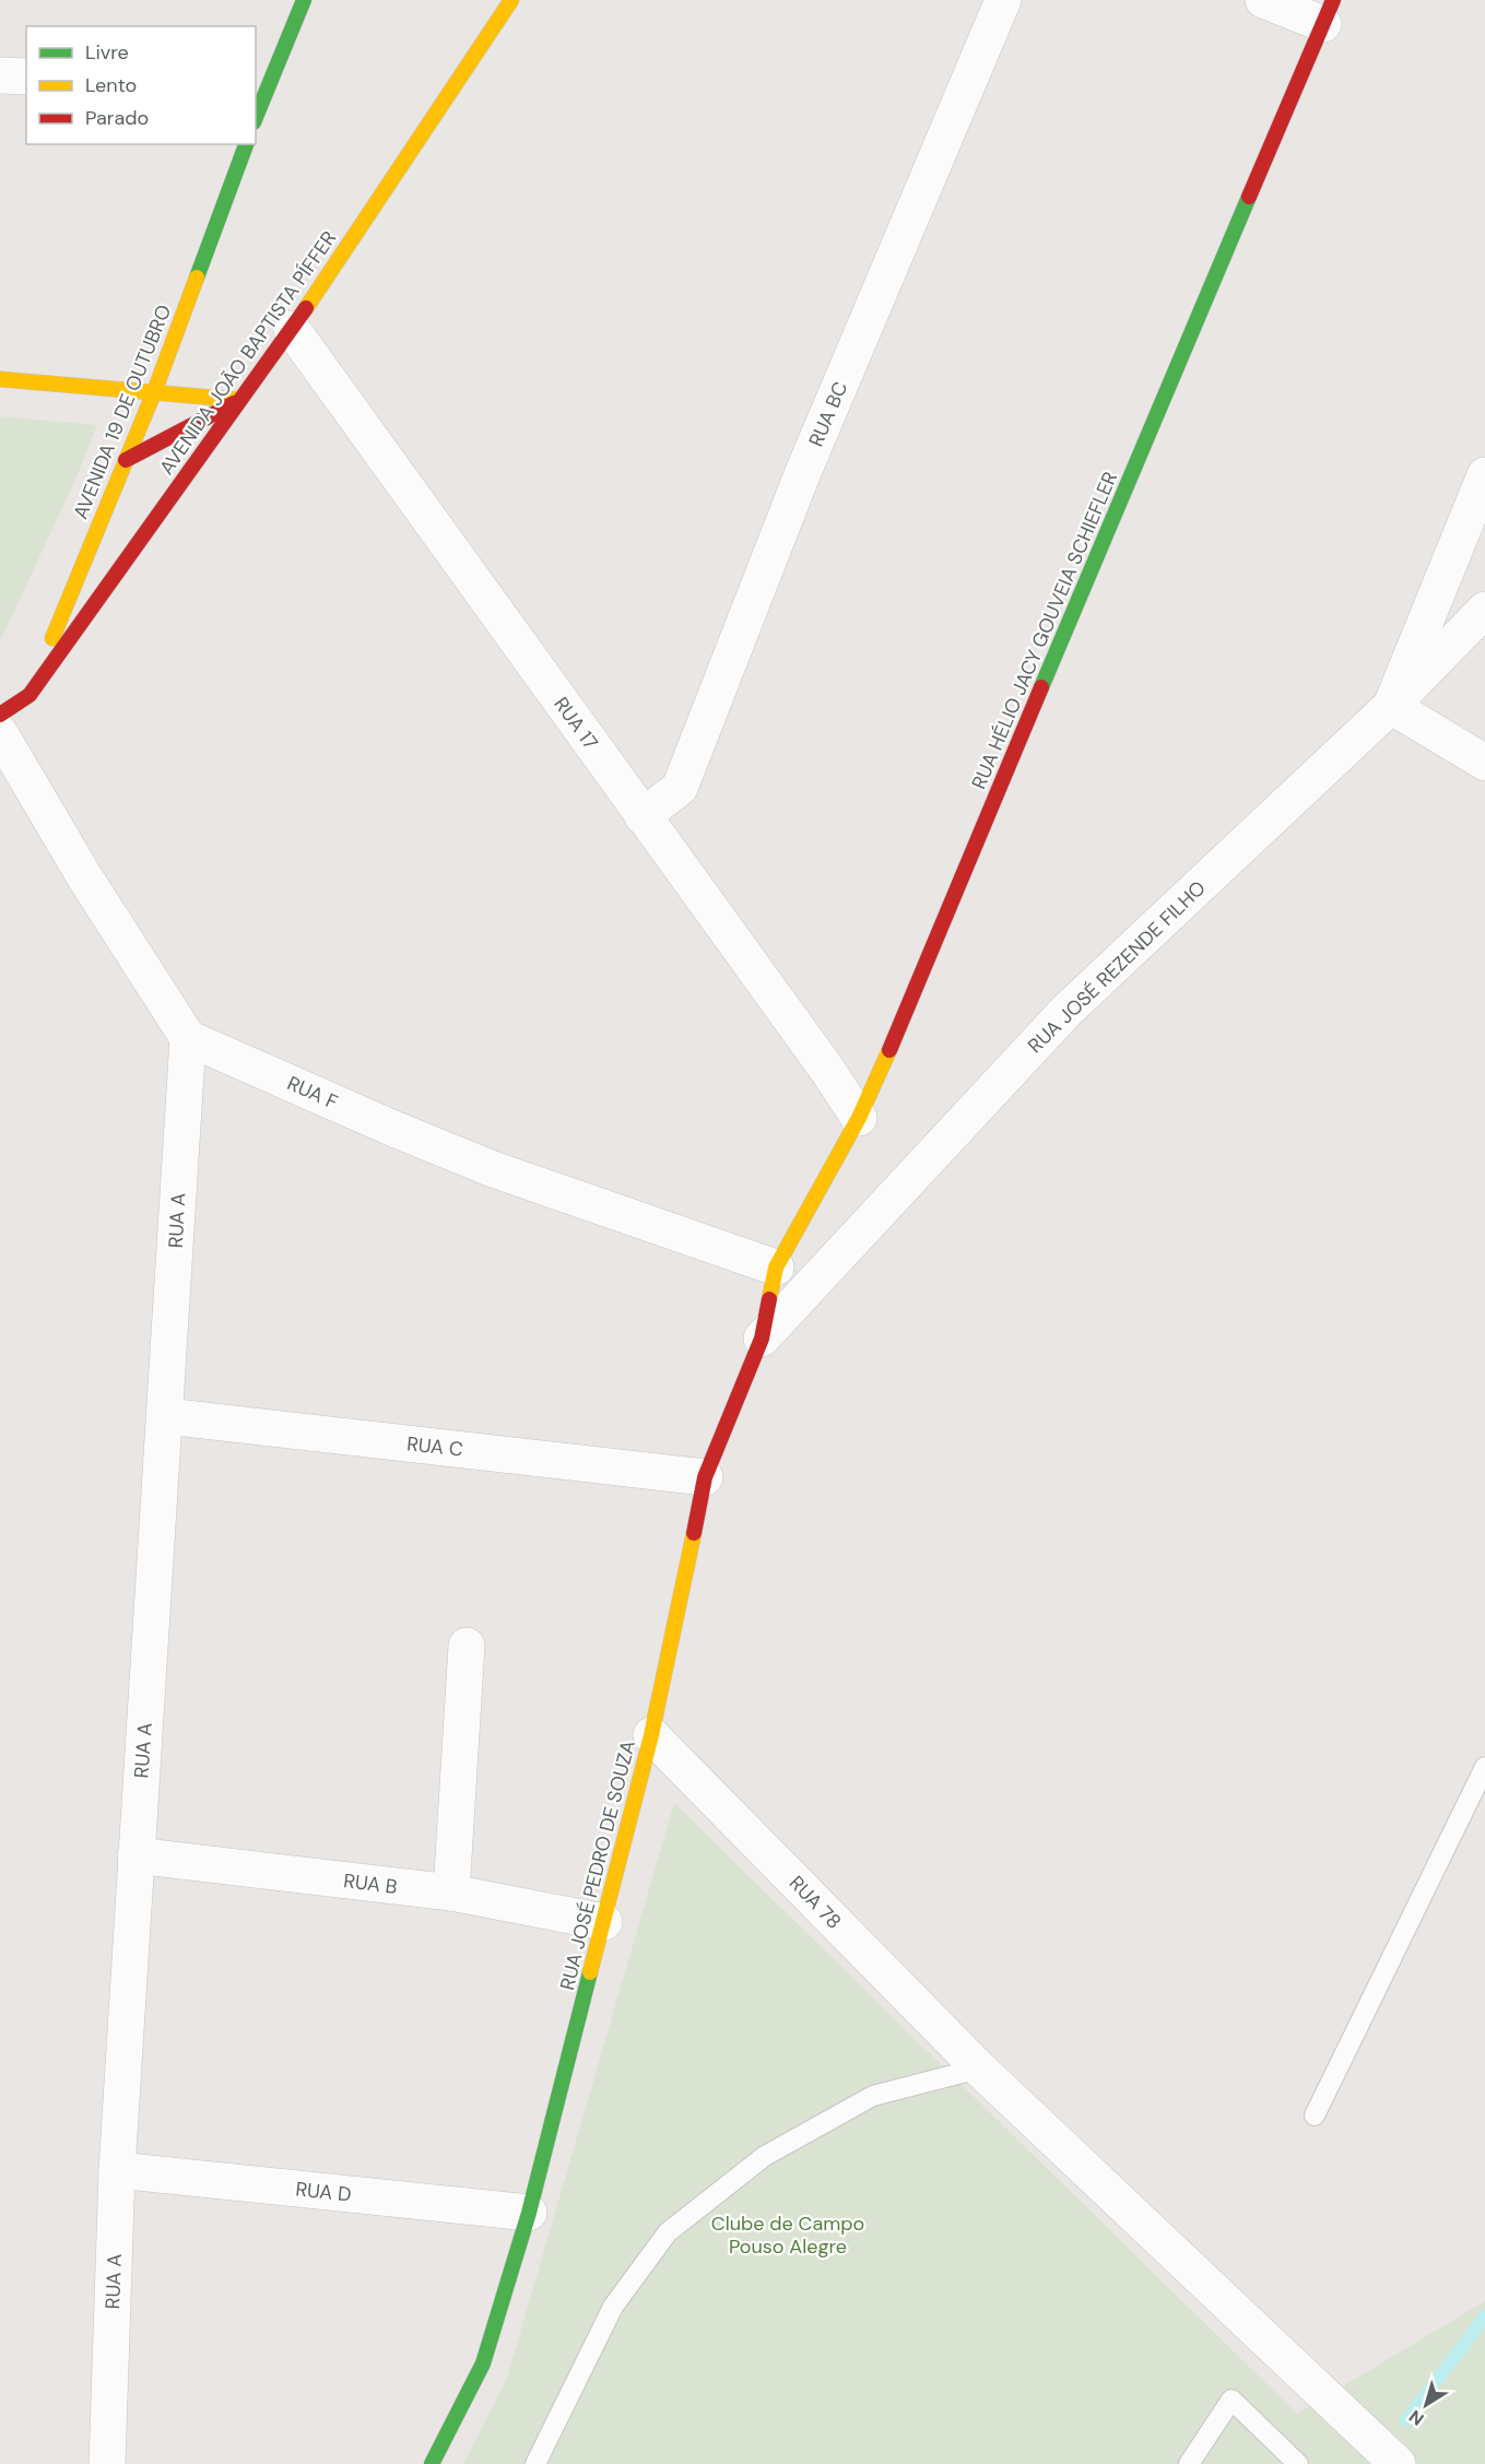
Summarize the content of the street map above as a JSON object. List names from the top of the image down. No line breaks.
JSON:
{"streets":{"street":["AVENIDA JOÃO BAPTISTA PÍFFER","AVENIDA 19 DE OUTUBRO","RUA BC","RUA HÉLIO JACY GOUVEIA SCHIEFLER","RUA 17","RUA JOSÉ REZENDE FILHO","RUA F","RUA A","RUA C","RUA JOSÉ PEDRO DE SOUZA","RUA B","RUA 78","RUA D"]},"crossings":[["AVENIDA JOÃO BAPTISTA PÍFFER","AVENIDA 19 DE OUTUBRO"],["AVENIDA JOÃO BAPTISTA PÍFFER","RUA 17"],["RUA BC","RUA 17"],["RUA HÉLIO JACY GOUVEIA SCHIEFLER","RUA 17"],["RUA HÉLIO JACY GOUVEIA SCHIEFLER","RUA F"],["RUA HÉLIO JACY GOUVEIA SCHIEFLER","RUA JOSÉ PEDRO DE SOUZA"],["RUA JOSÉ REZENDE FILHO","RUA JOSÉ PEDRO DE SOUZA"],["RUA F","RUA A"],["RUA F","RUA JOSÉ PEDRO DE SOUZA"],["RUA A","RUA C"],["RUA A","RUA B"],["RUA A","RUA D"],["RUA C","RUA JOSÉ PEDRO DE SOUZA"],["RUA JOSÉ PEDRO DE SOUZA","RUA B"],["RUA JOSÉ PEDRO DE SOUZA","RUA 78"],["RUA JOSÉ PEDRO DE SOUZA","RUA D"]],"parks":["Clube de Campo Pouso Alegre"],"legend":["Livre","Lento","Parado"],"north":"bottom left"}
